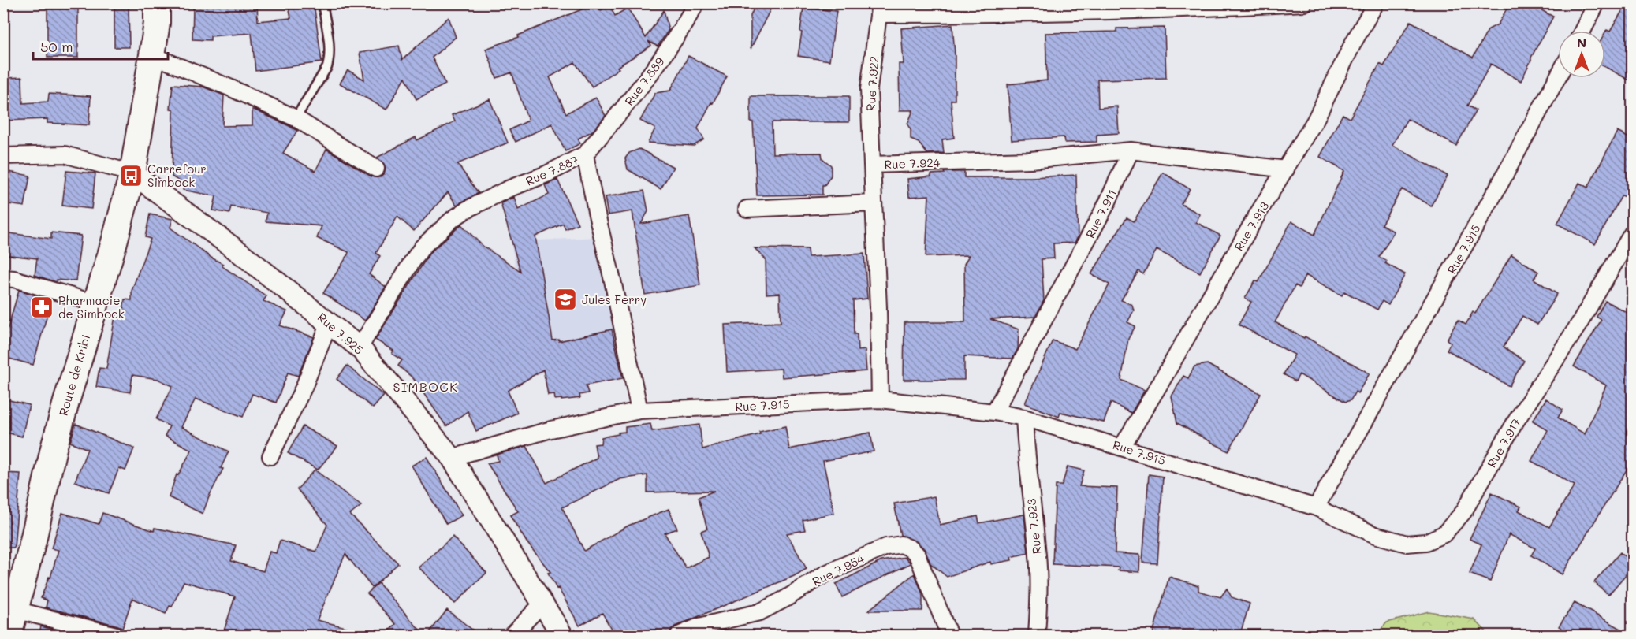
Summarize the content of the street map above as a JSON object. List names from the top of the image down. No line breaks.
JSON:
{"streets":{"main road":["Route de Kribi"],"street":["Rue 7.889","Rue 7.922","Rue 7.924","Rue 7.887","Rue 7.911","Rue 7.913","Rue 7.915","Rue 7.925","Rue 7.917","Rue 7.923","Rue 7.954"]},"crossings":[["Rue 7.889","Rue 7.887"],["Rue 7.922","Rue 7.924"],["Rue 7.924","Rue 7.911"],["Rue 7.924","Rue 7.915"],["Rue 7.887","Rue 7.915"],["Rue 7.887","Rue 7.925"],["Rue 7.911","Rue 7.915"],["Rue 7.913","Rue 7.915"],["Rue 7.915","Rue 7.925"],["Rue 7.915","Rue 7.917"],["Rue 7.915","Rue 7.923"],["Rue 7.925","Route de Kribi"]],"districts":["SIMBOCK"],"places":{"bus stop":["Carrefour Simbock"],"school or university":["Jules Ferry"],"pharmacy":["Pharmacie de Simbock"]},"scale_bar":"50 m","north":"top"}
